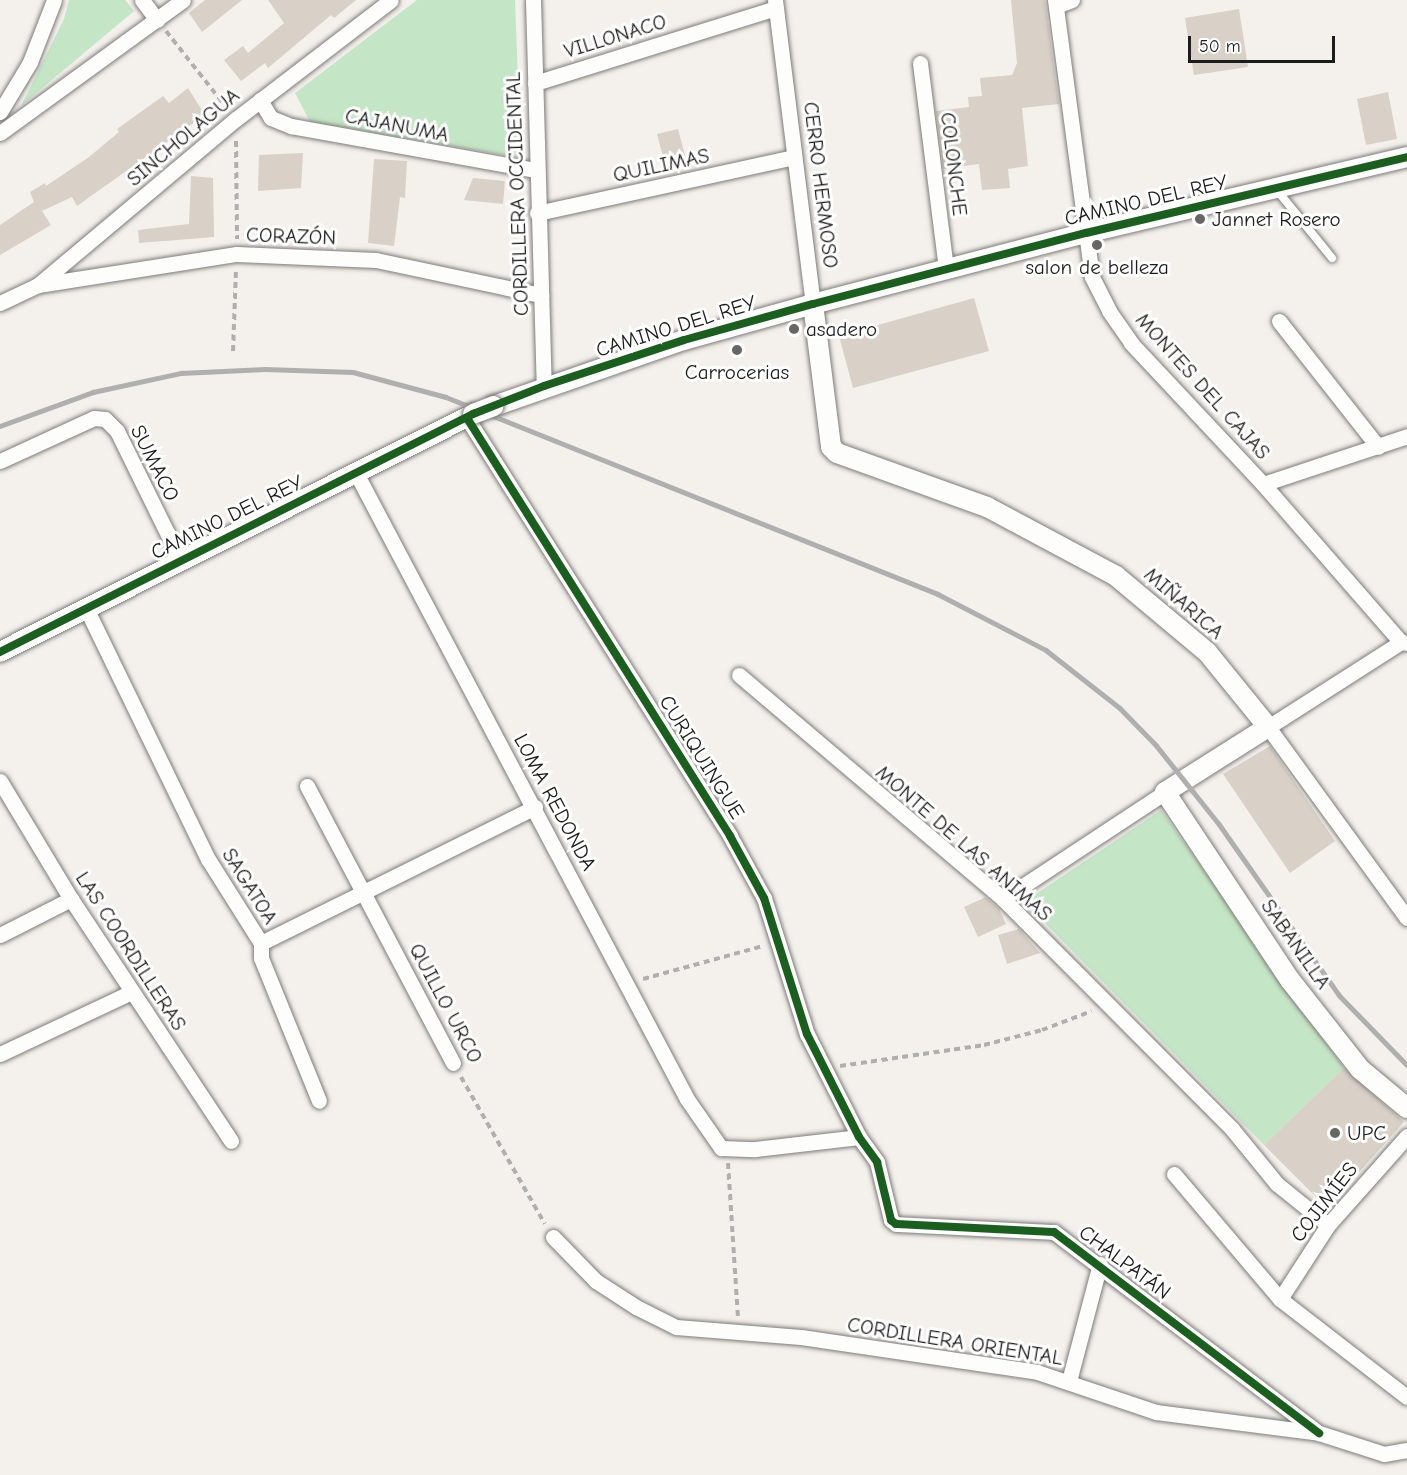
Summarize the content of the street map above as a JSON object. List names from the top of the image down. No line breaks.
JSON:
{"streets":{"street":["VILLONACO","CAJANUMA","SINCHOLAGUA","COLONCHE","QUILIMAS","CERRO HERMOSO","CORDILLERA OCCIDENTAL","CAMINO DEL REY","CORAZÓN","MONTES DEL CAJAS","SUMACO","MIÑARICA","CURIQUINGUE","LOMA REDONDA","MONTE DE LAS ANIMAS","SAGATOA","SABANILLA","LAS COORDILLERAS","QUILLO URCO","COJIMÍES","CHALPATÁN","CORDILLERA ORIENTAL"]},"crossings":[["VILLONACO","CERRO HERMOSO"],["VILLONACO","CORDILLERA OCCIDENTAL"],["CAJANUMA","SINCHOLAGUA"],["CAJANUMA","CORDILLERA OCCIDENTAL"],["SINCHOLAGUA","CORAZÓN"],["COLONCHE","CAMINO DEL REY"],["QUILIMAS","CERRO HERMOSO"],["QUILIMAS","CORDILLERA OCCIDENTAL"],["CERRO HERMOSO","CAMINO DEL REY"],["CERRO HERMOSO","MIÑARICA"],["CORDILLERA OCCIDENTAL","CAMINO DEL REY"],["CORDILLERA OCCIDENTAL","CORAZÓN"],["CAMINO DEL REY","MONTES DEL CAJAS"],["CAMINO DEL REY","SUMACO"],["CAMINO DEL REY","CURIQUINGUE"],["CAMINO DEL REY","LOMA REDONDA"],["CAMINO DEL REY","SAGATOA"],["CURIQUINGUE","CHALPATÁN"],["LOMA REDONDA","SAGATOA"],["MONTE DE LAS ANIMAS","COJIMÍES"],["SAGATOA","QUILLO URCO"],["QUILLO URCO","CORDILLERA ORIENTAL"],["CHALPATÁN","CORDILLERA ORIENTAL"]],"places":["Jannet Rosero","salon de belleza","asadero","Carrocerias","UPC"],"scale_bar":"50 m"}
